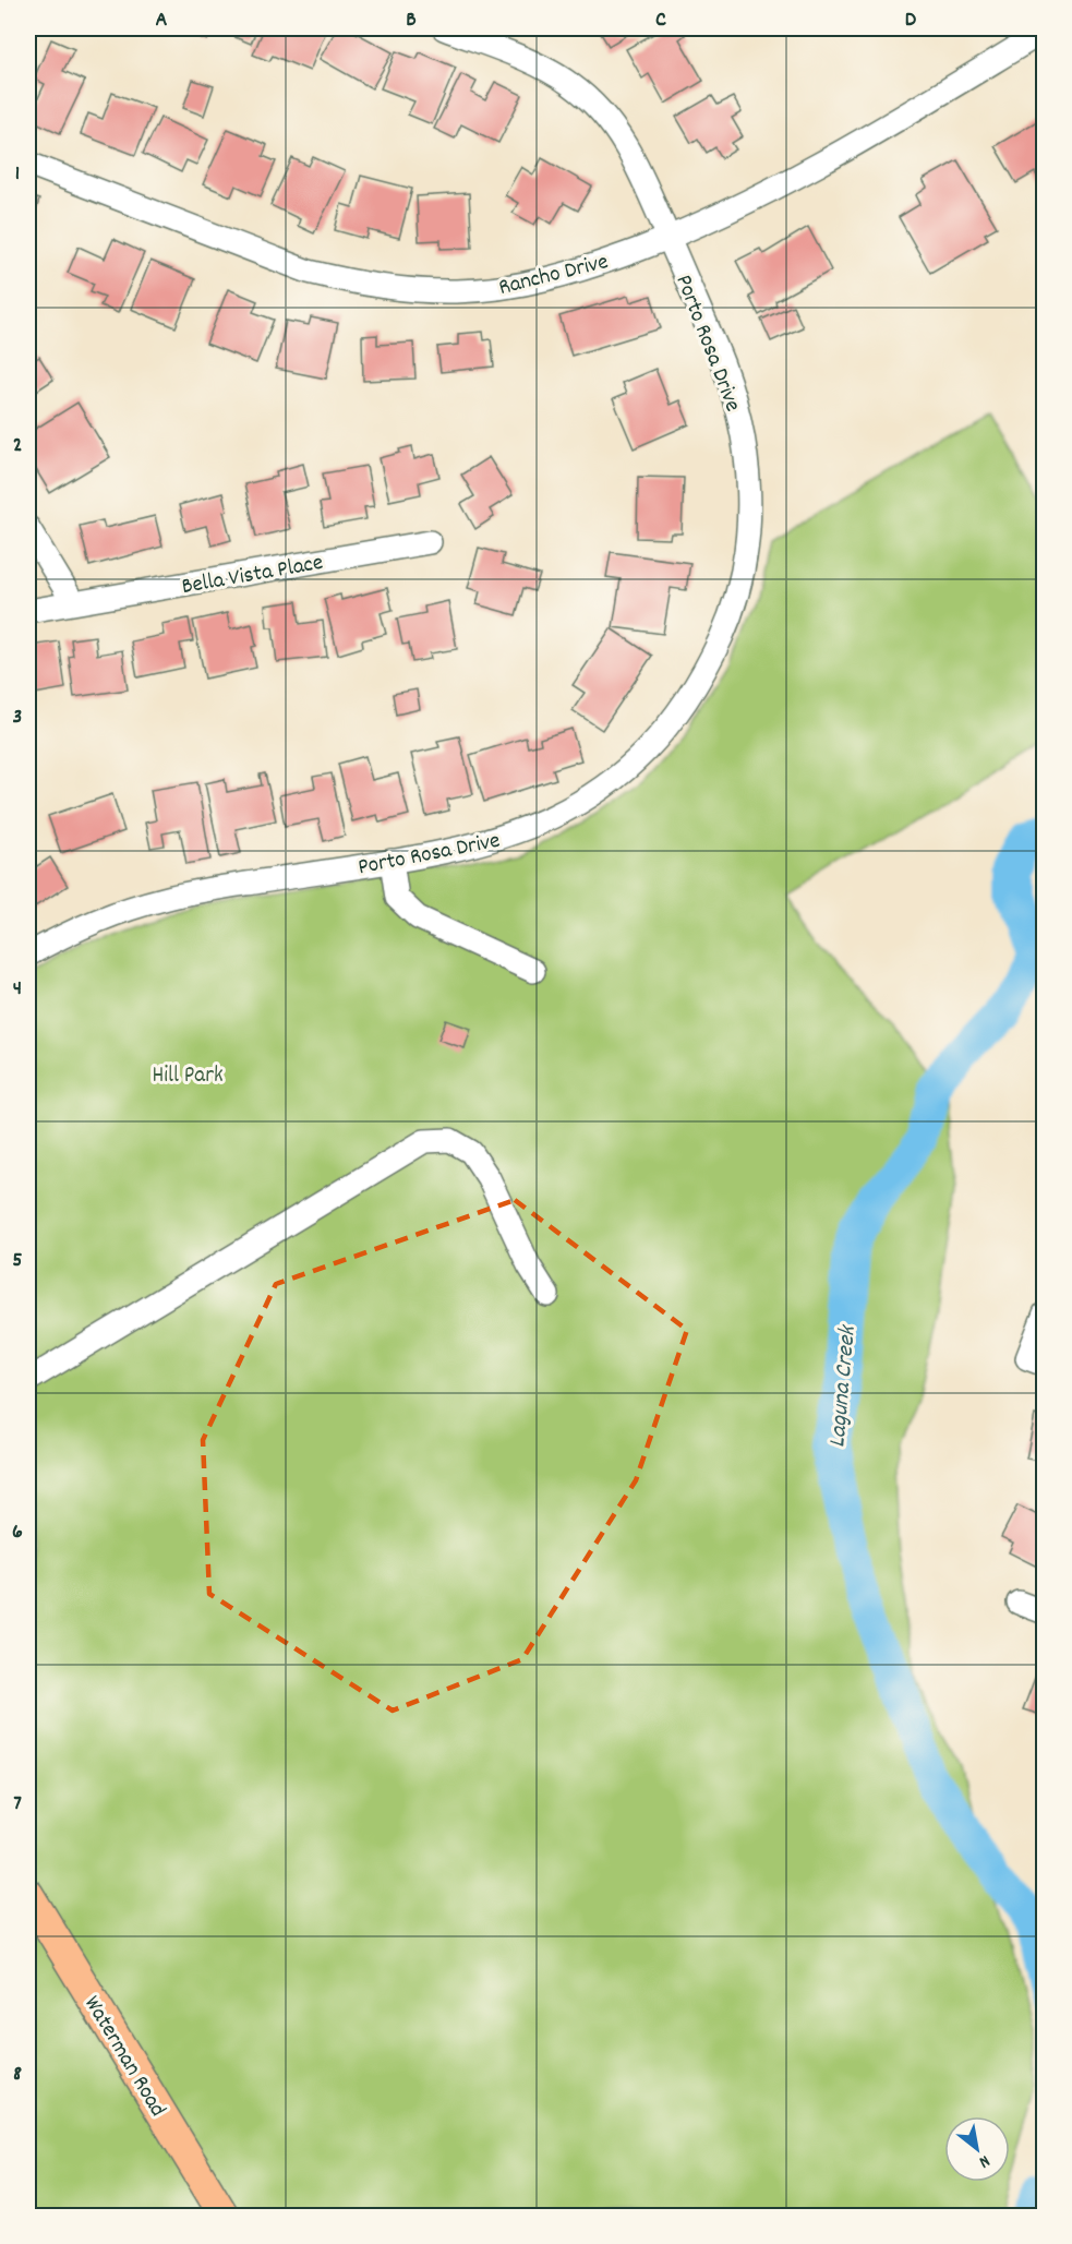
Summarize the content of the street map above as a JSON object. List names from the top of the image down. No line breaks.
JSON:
{"streets":{"main road":["Waterman Road"],"street":["Rancho Drive","Porto Rosa Drive","Bella Vista Place"]},"crossings":[["Rancho Drive","Porto Rosa Drive"]],"water":["Laguna Creek"],"parks":["Hill Park"],"north":"bottom right","grid":{"columns":["A","B","C","D"],"rows":["1","2","3","4","5","6","7","8"]}}
